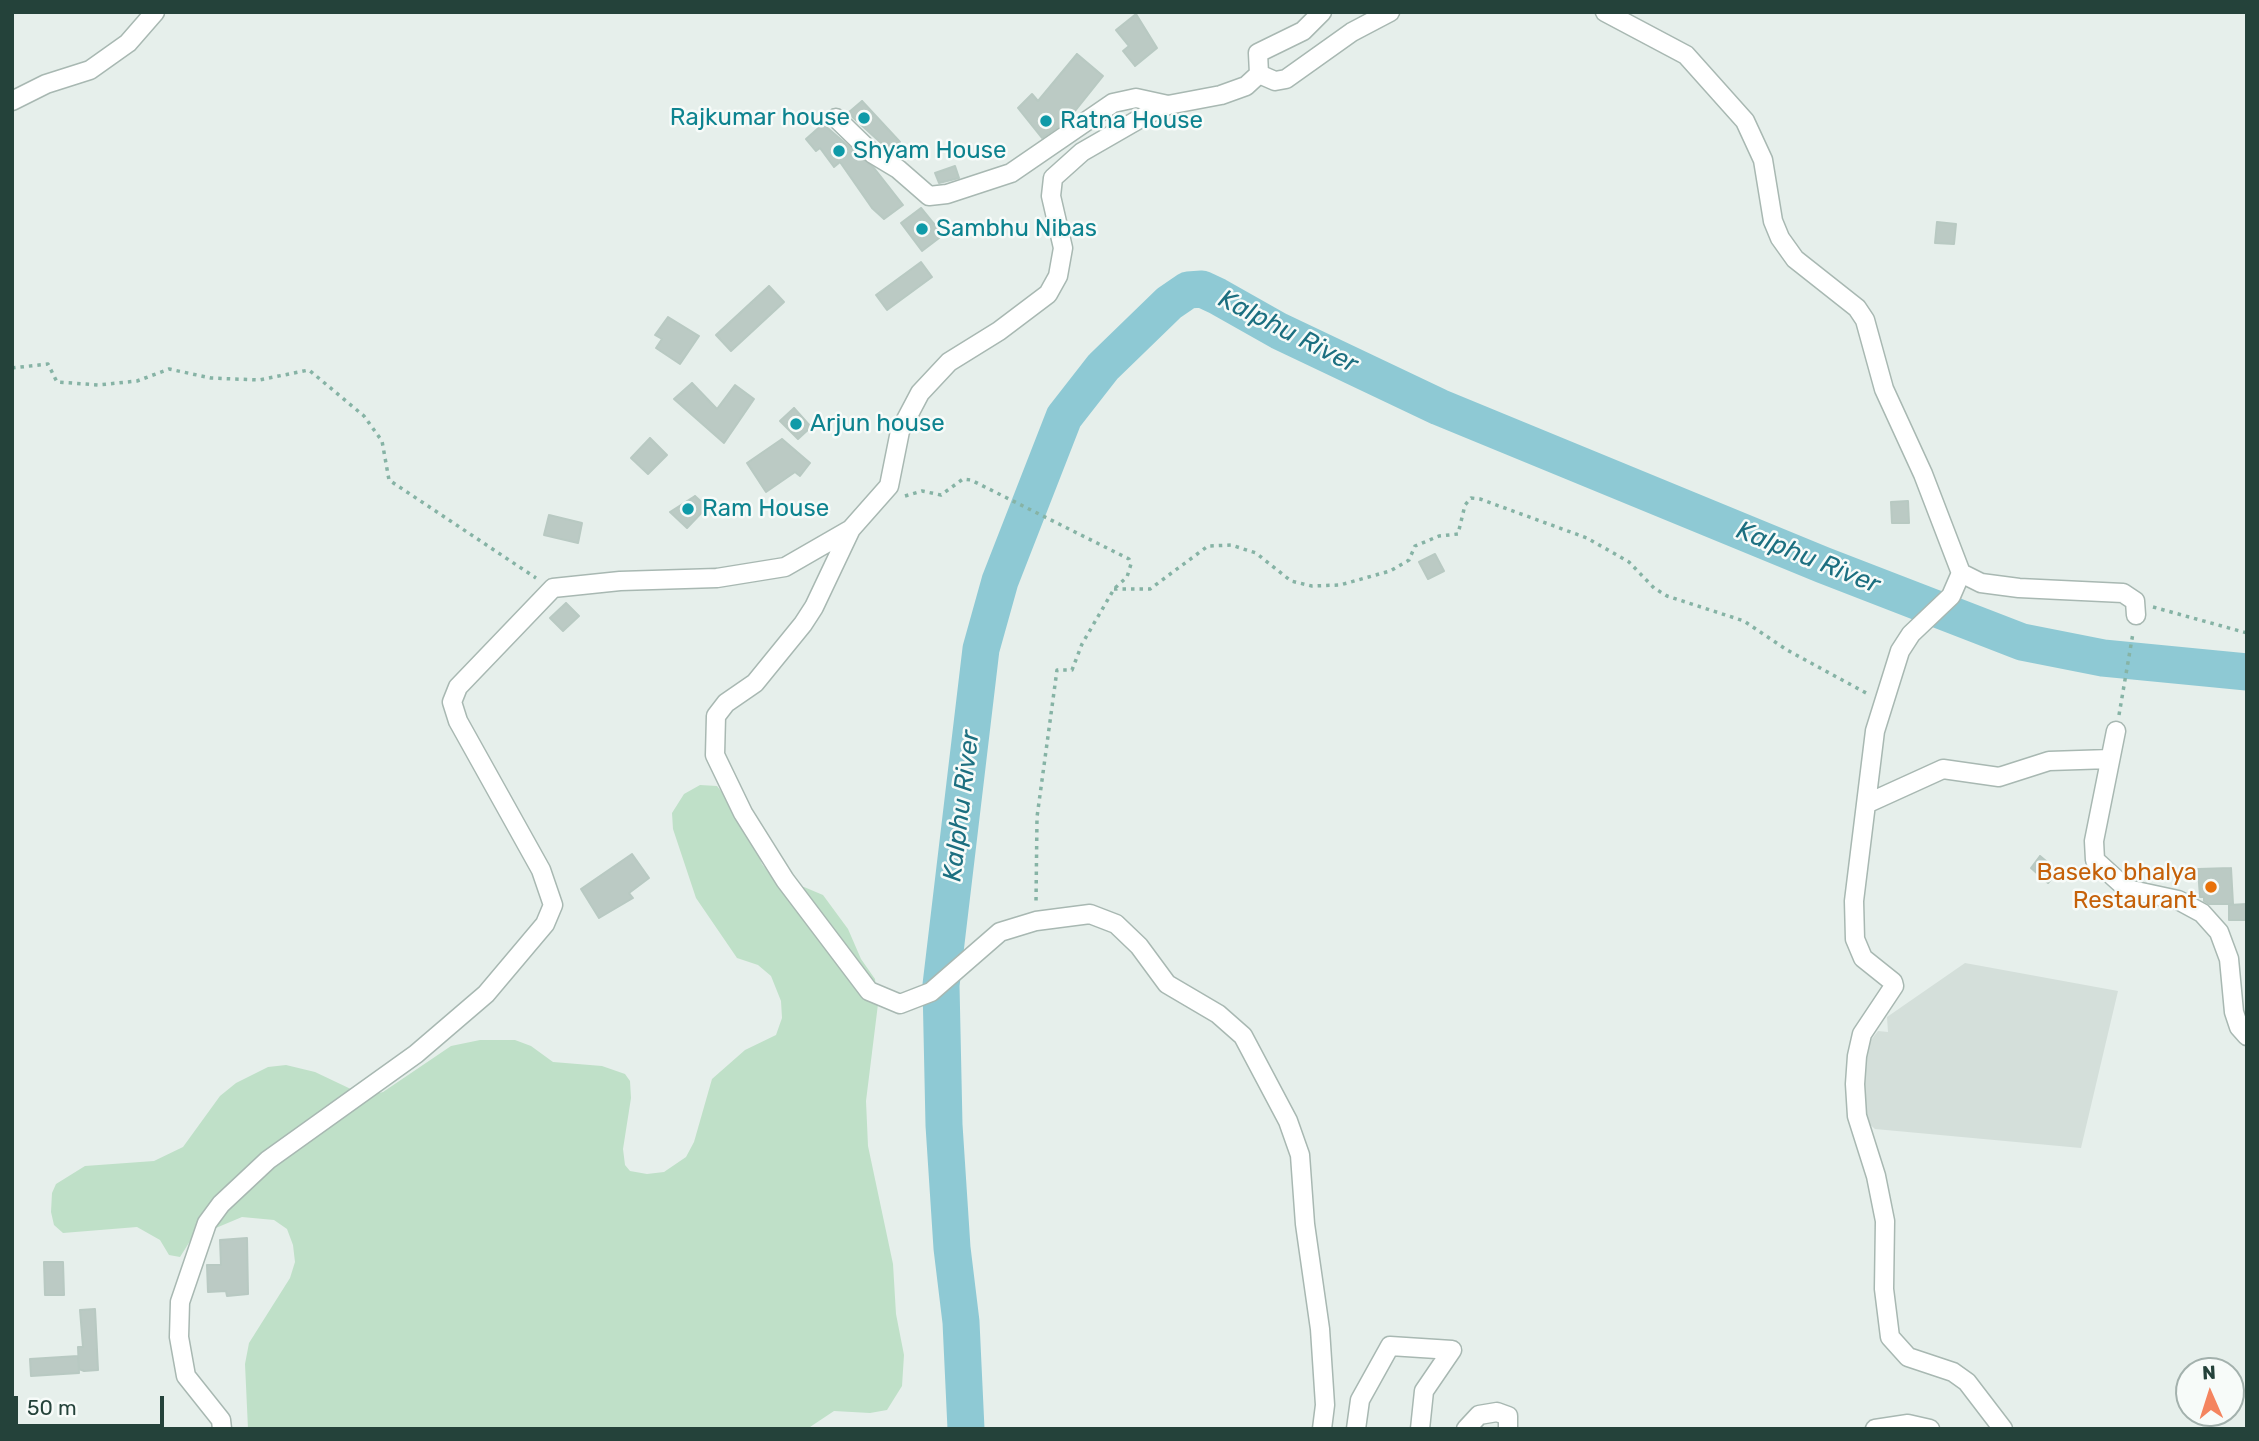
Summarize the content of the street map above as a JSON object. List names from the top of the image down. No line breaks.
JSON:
{"water":["Kalphu River"],"places":["Rajkumar house","Ratna House","Shyam House","Sambhu Nibas","Arjun house","Ram House","Baseko bhalya Restaurant"],"scale_bar":"50 m","north":"top"}
